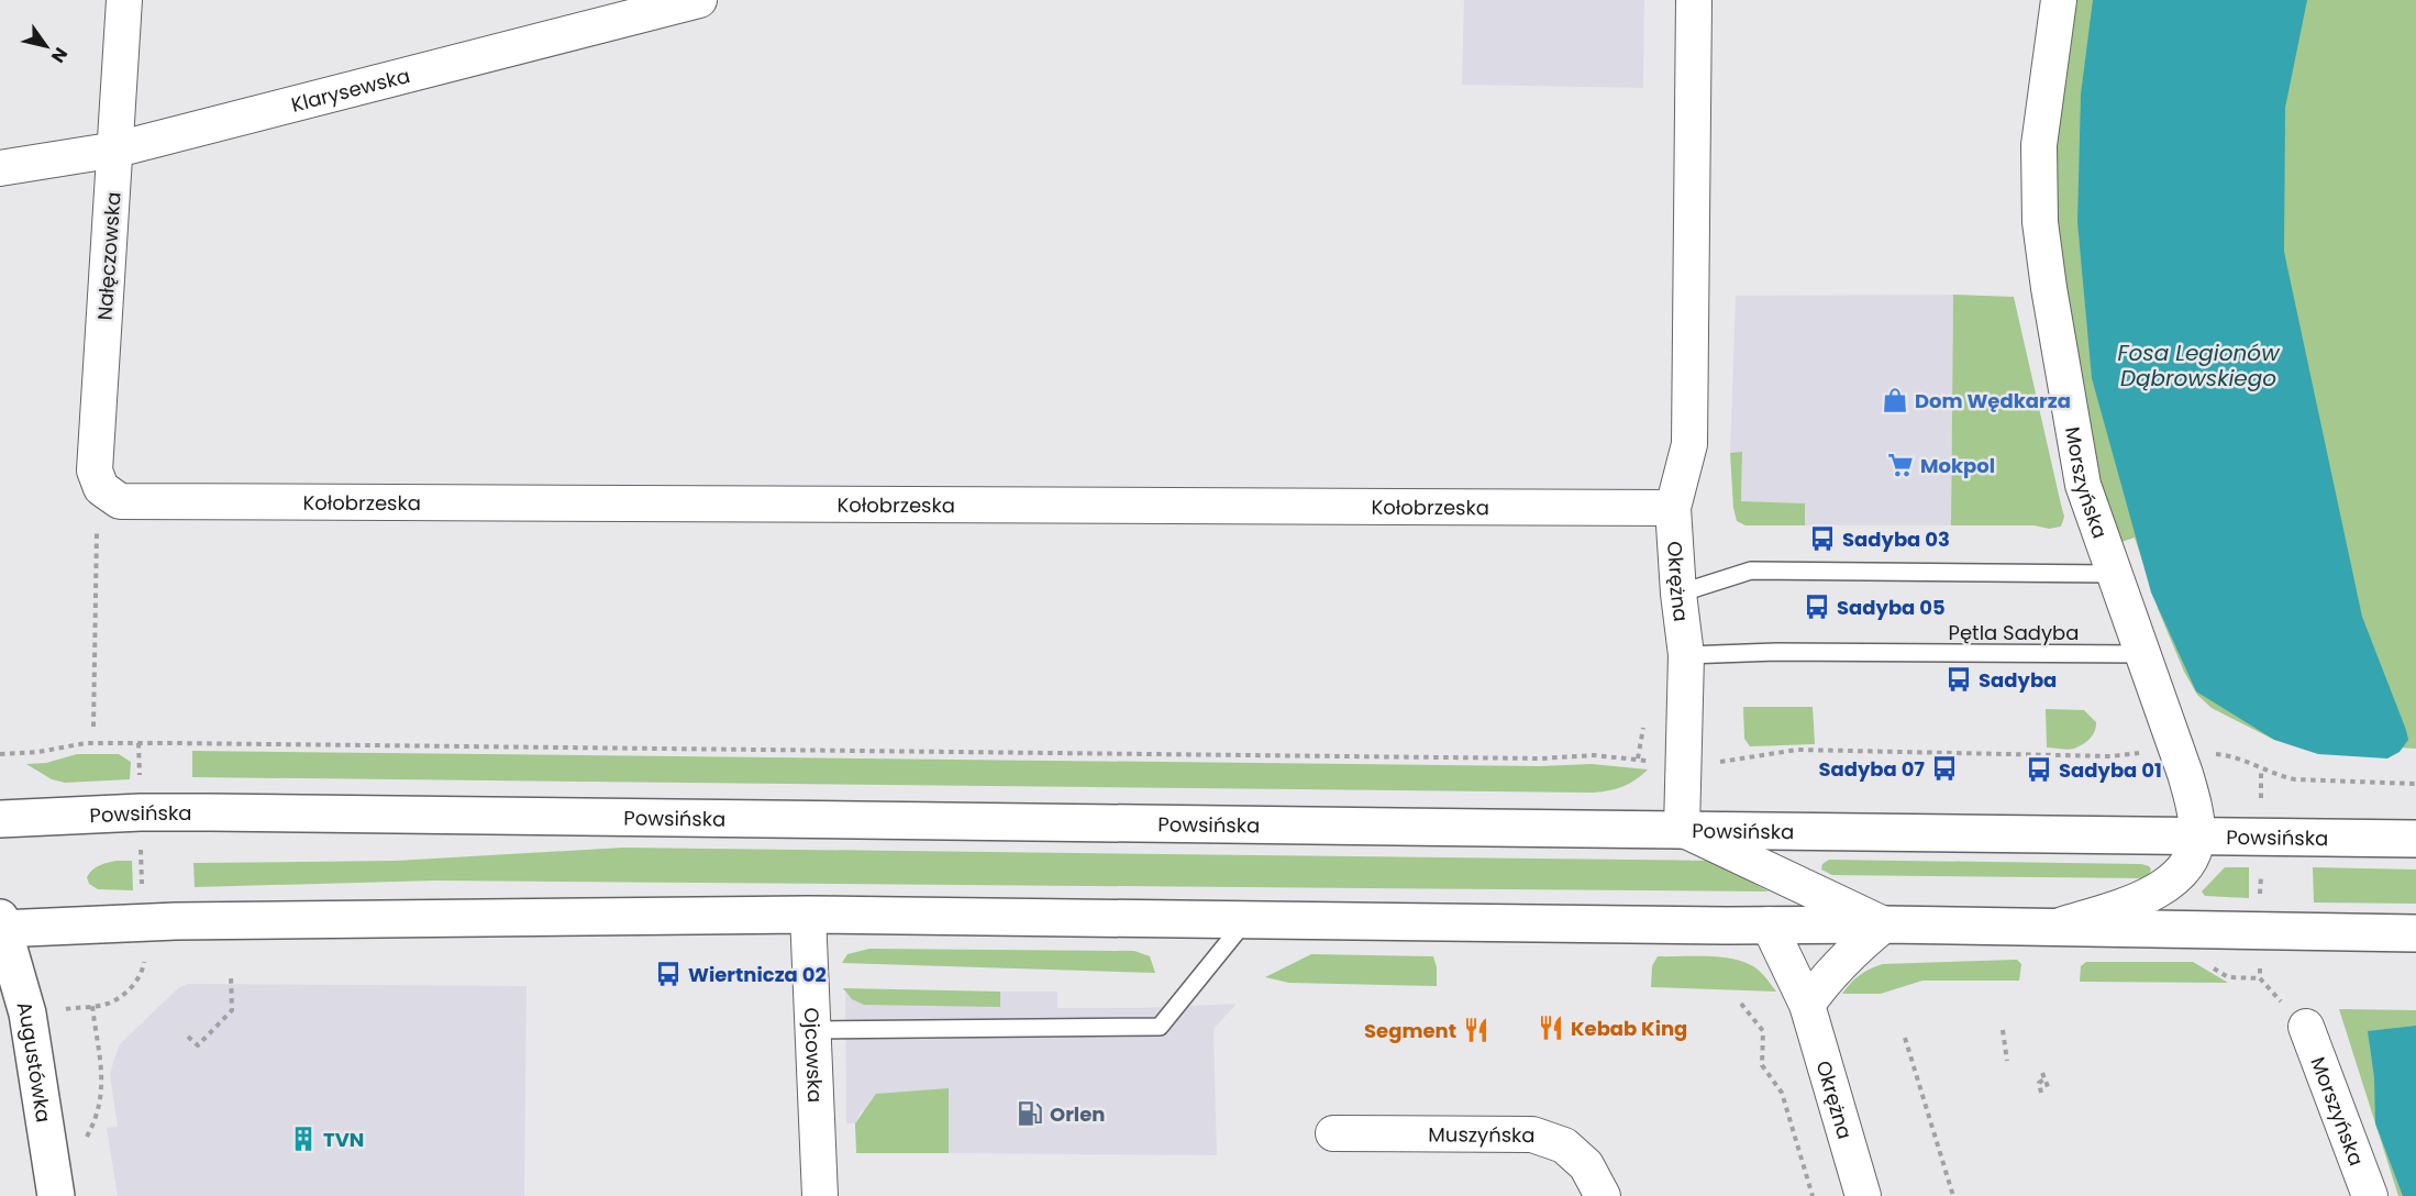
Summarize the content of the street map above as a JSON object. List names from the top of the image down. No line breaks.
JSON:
{"streets":{"main road":["Powsińska","Augustówka"],"street":["Klarysewska","Nałęczowska","Morszyńska","Kołobrzeska","Okrężna","Ojcowska","Muszyńska"],"lane":["Pętla Sadyba"]},"crossings":[["Klarysewska","Nałęczowska"],["Nałęczowska","Kołobrzeska"],["Morszyńska","Pętla Sadyba"],["Morszyńska","Powsińska"],["Kołobrzeska","Okrężna"],["Okrężna","Pętla Sadyba"],["Okrężna","Powsińska"]],"water":["Fosa Legionów Dąbrowskiego"],"places":{"shop":["Dom Wędkarza"],"supermarket":["Mokpol"],"bus stop":["Sadyba 03","Sadyba 05","Sadyba","Sadyba 07","Sadyba 01","Wiertnicza 02"],"restaurant":["Kebab King","Segment"],"fuel station":["Orlen"],"building":["TVN"]},"north":"bottom right"}
